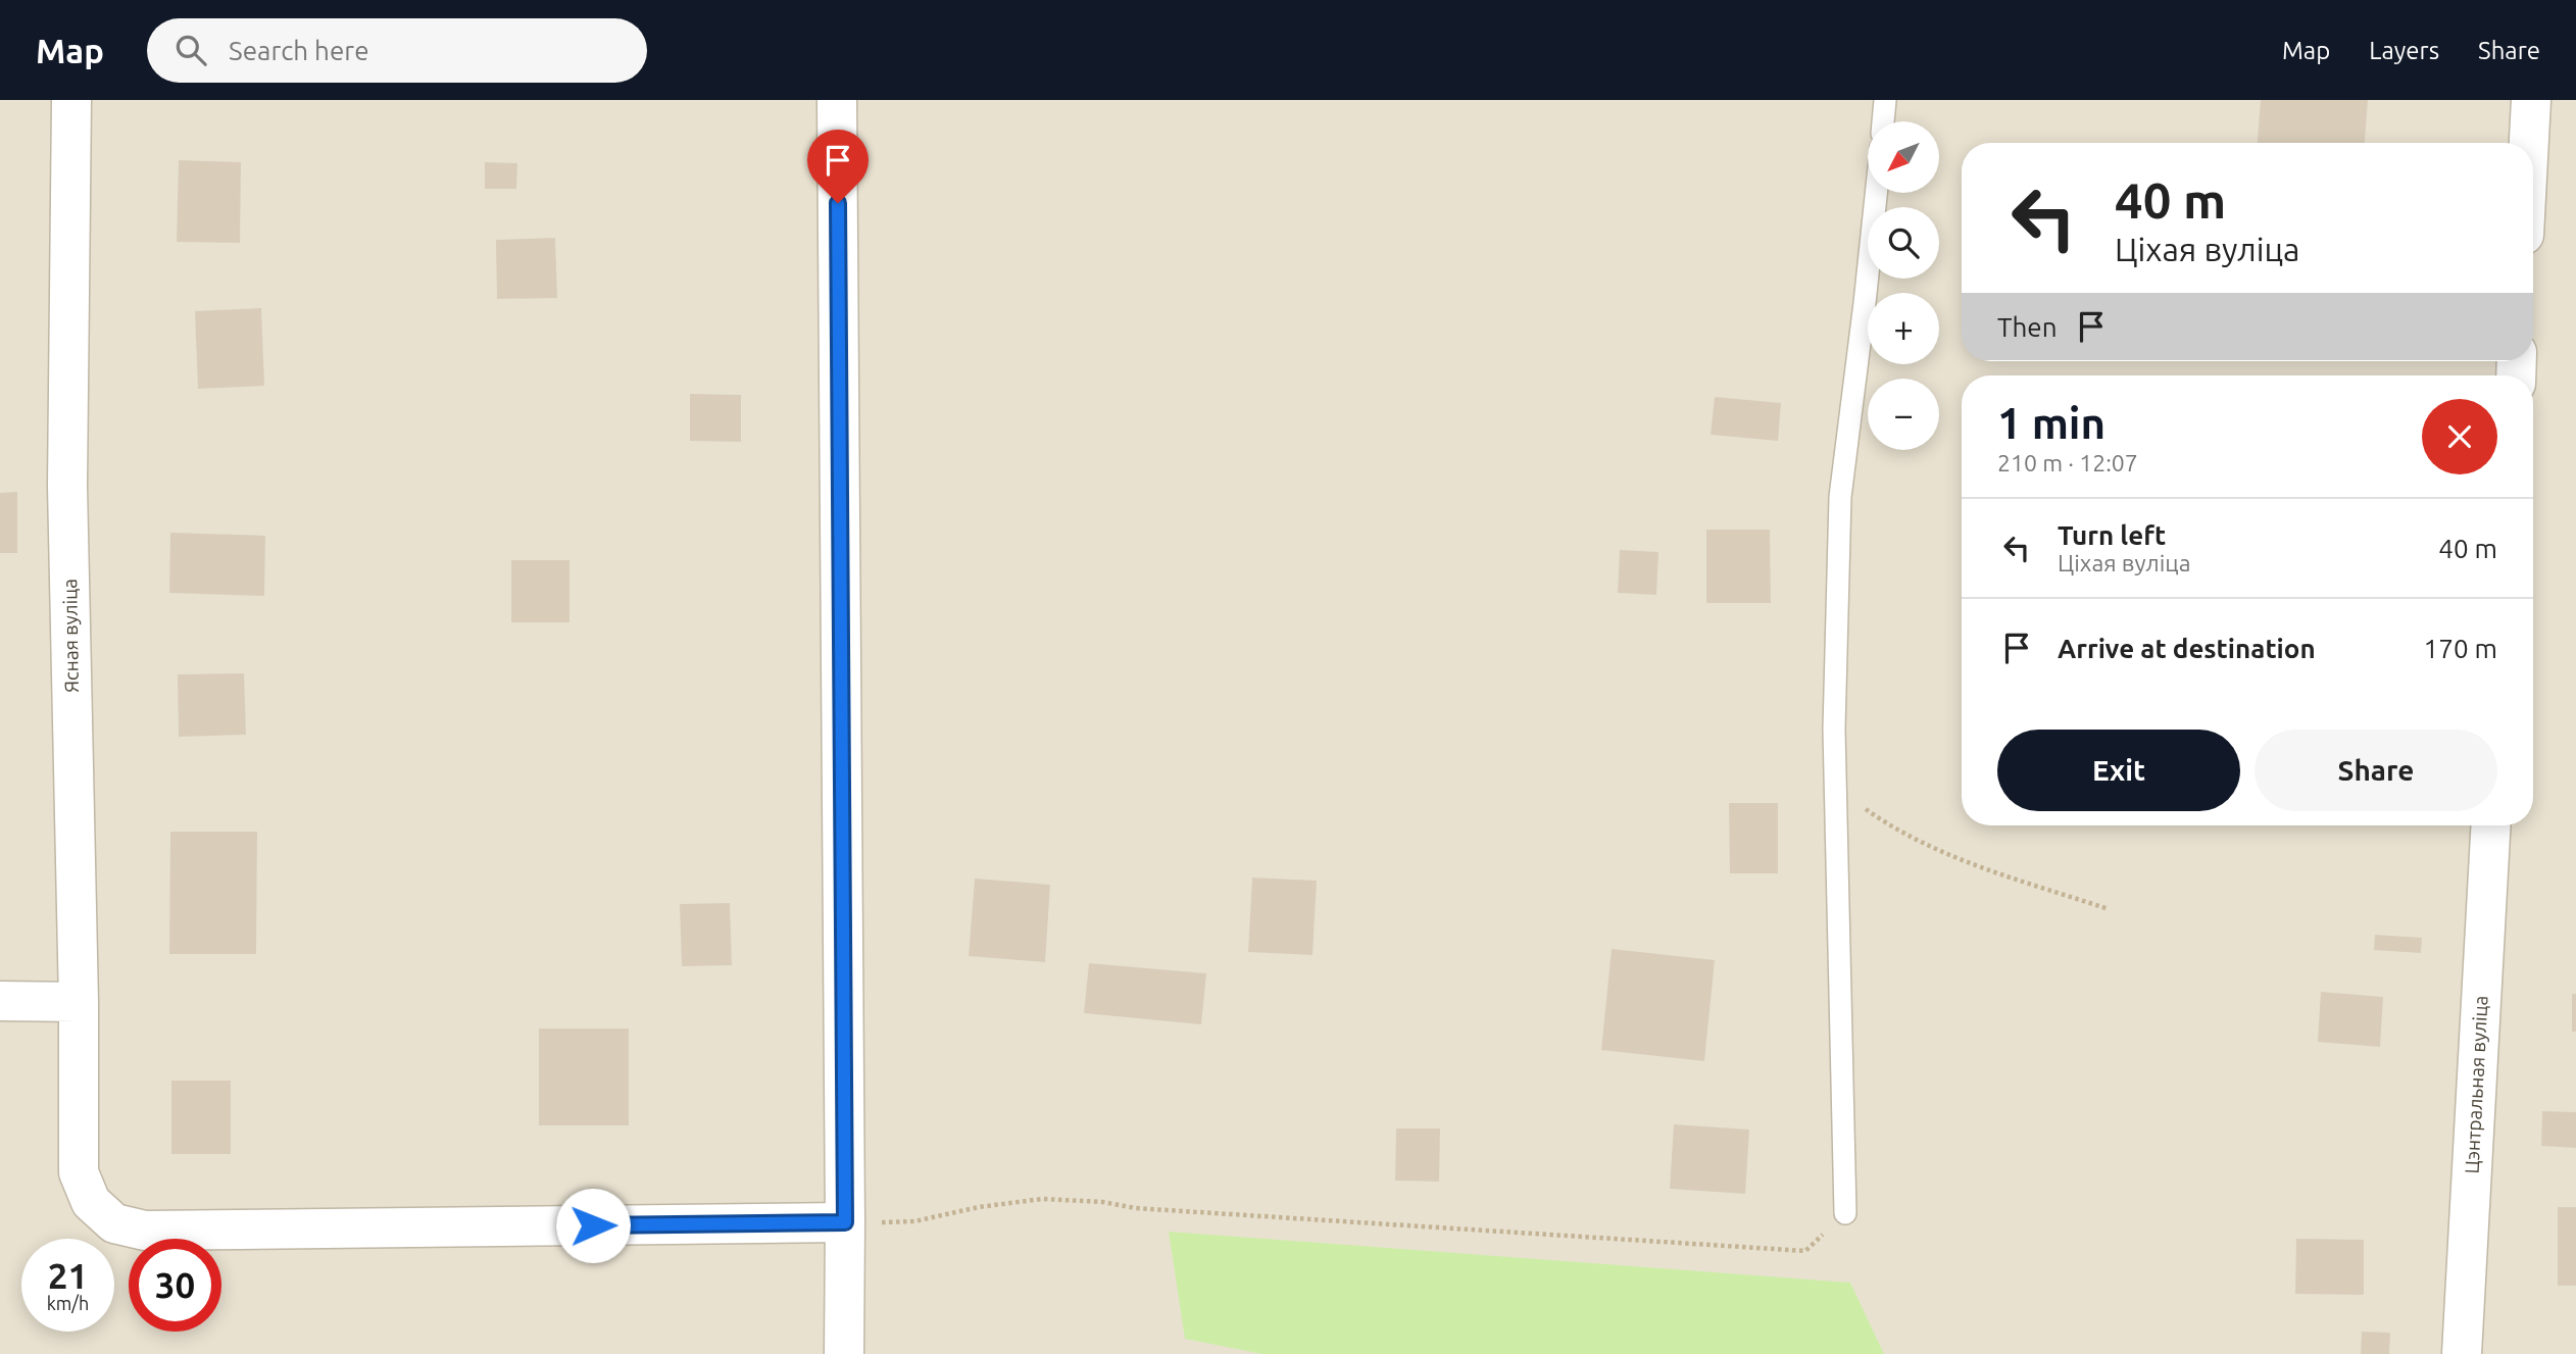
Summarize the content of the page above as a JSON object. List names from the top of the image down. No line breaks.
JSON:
{"streets":{"street":["Ясная вуліца","Цэнтральная вуліца"]},"north":"bottom left","page":{"header":"Map","search":"Search here","nav":["Map","Layers","Share"],"map_buttons":["+","−"],"turn":["40 m","Ціхая вуліца"],"then":"Then","heading":["1 min","210 m · 12:07"],"list":[{"name":"Turn left","note":"Ціхая вуліца","value":"40 m"},{"name":"Arrive at destination","value":"170 m"}],"buttons":["Exit","Share"],"speed":"21 km/h","limit":"30"}}
